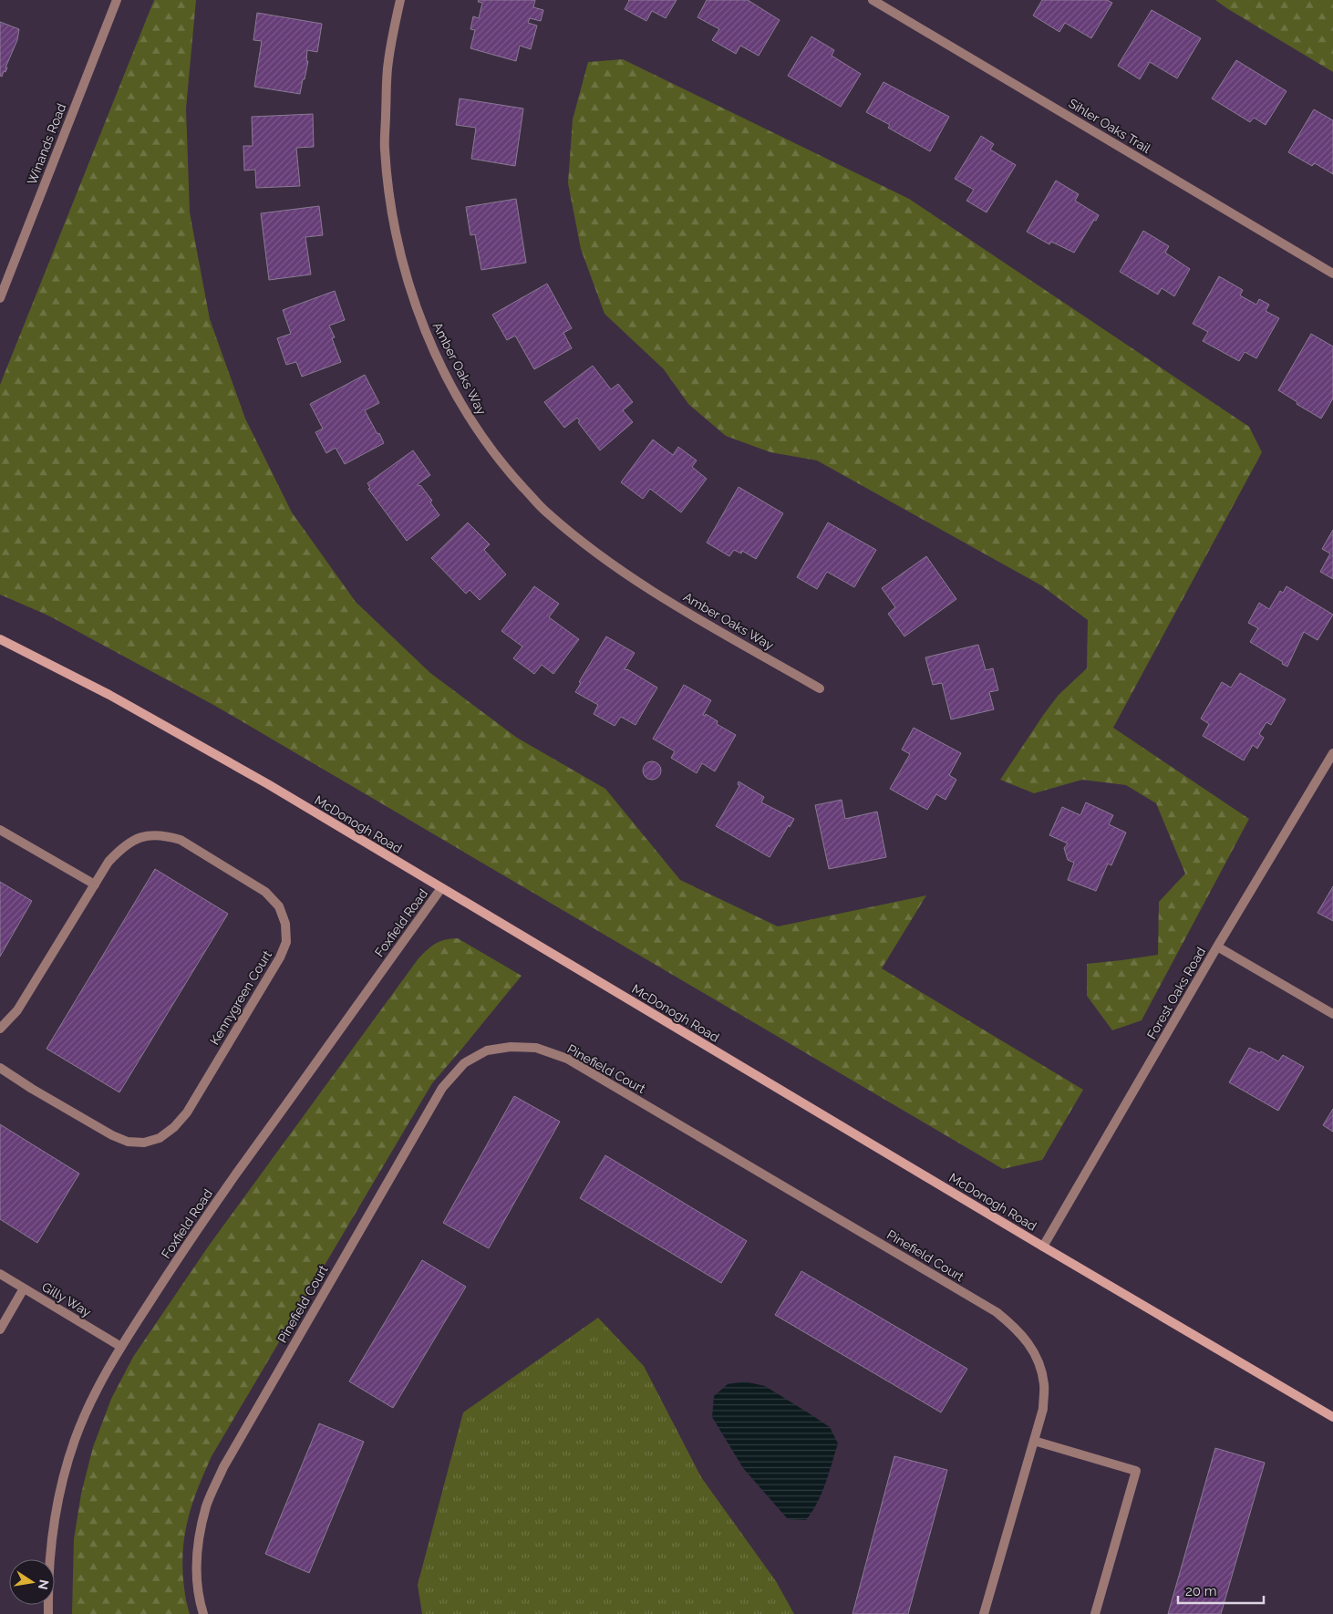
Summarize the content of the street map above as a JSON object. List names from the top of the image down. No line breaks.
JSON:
{"streets":{"main road":["McDonogh Road"],"street":["Sihler Oaks Trail","Winands Road","Amber Oaks Way","Foxfield Road","Forest Oaks Road","Kennygreen Court","Pinefield Court","Gilly Way"]},"crossings":[["McDonogh Road","Foxfield Road"],["McDonogh Road","Forest Oaks Road"],["Foxfield Road","Gilly Way"]],"scale_bar":"20 m","north":"right"}
